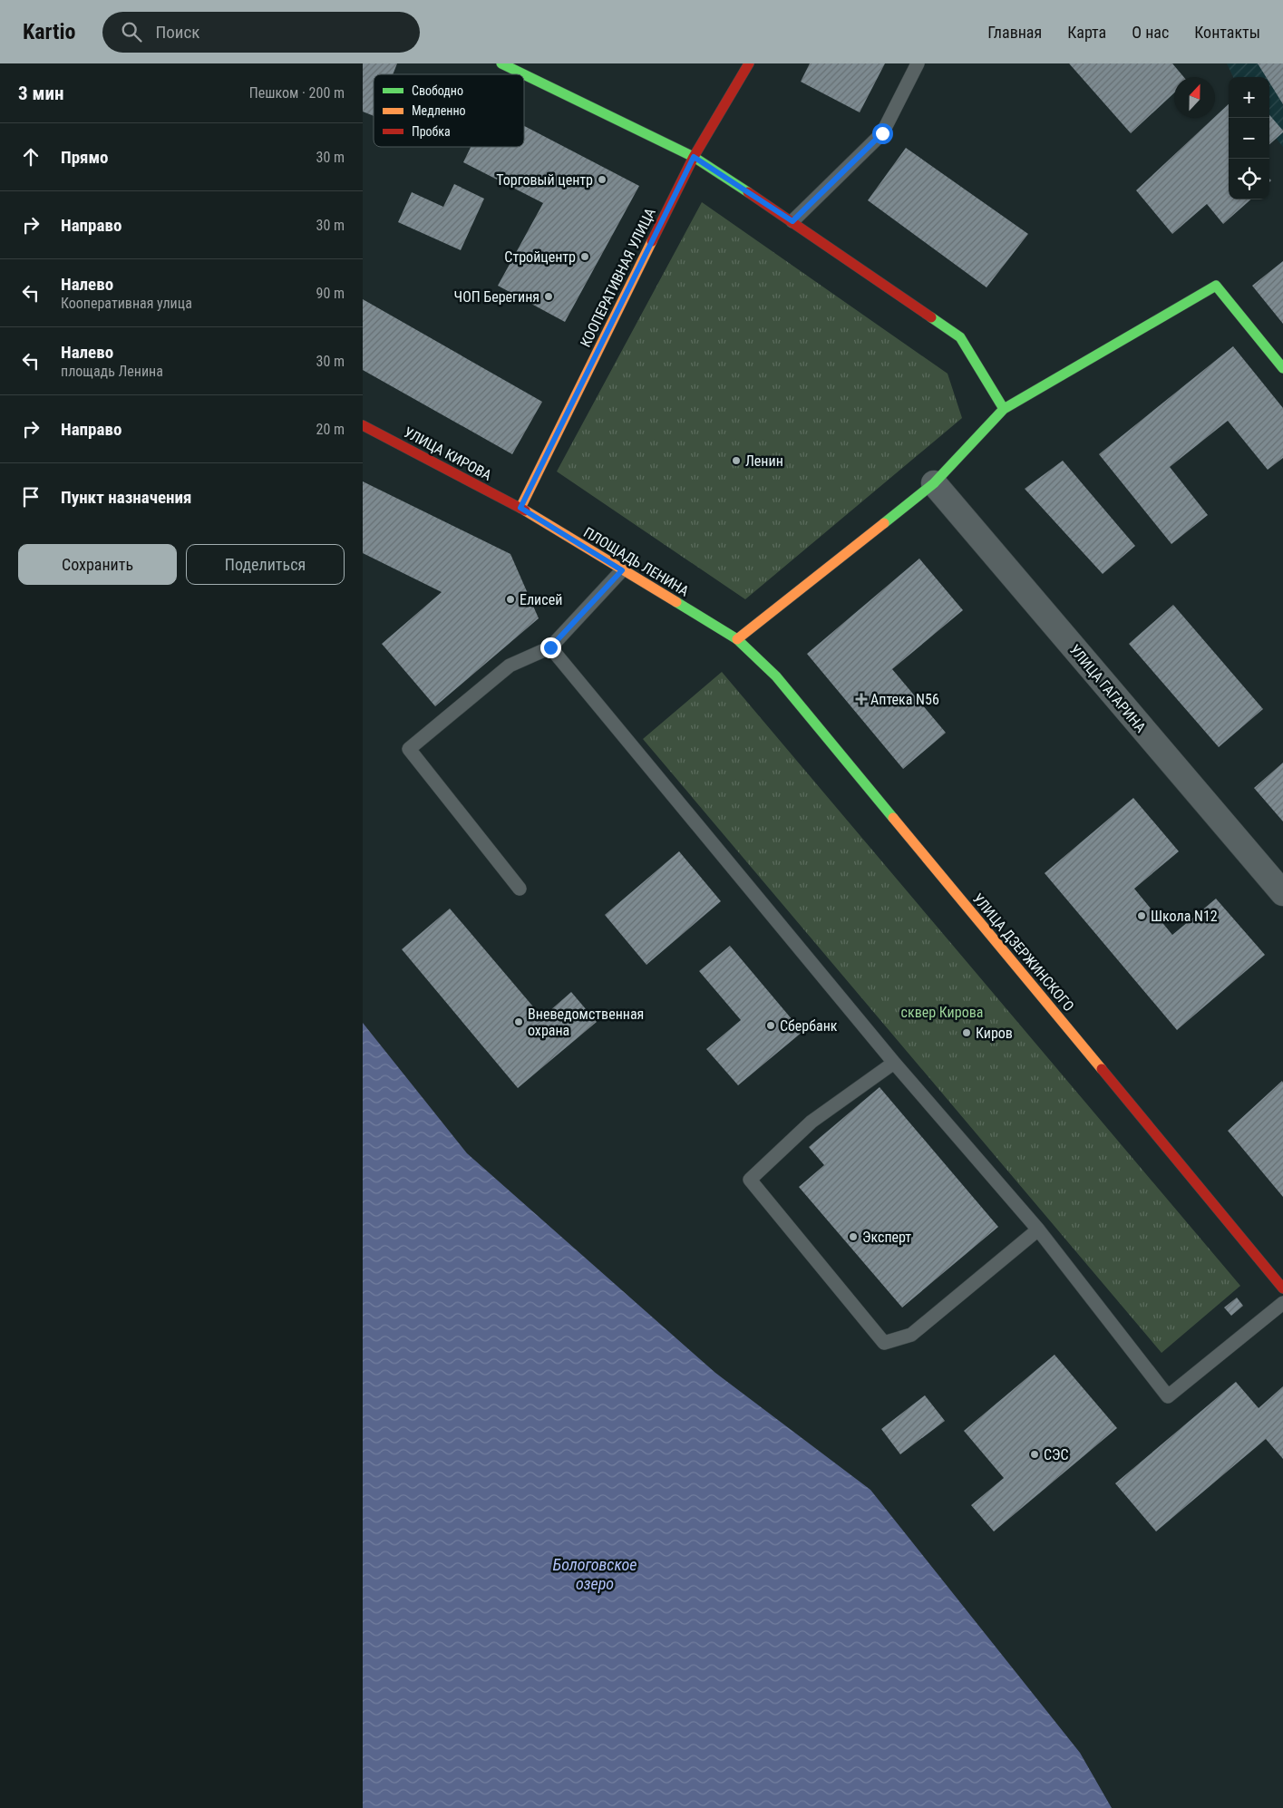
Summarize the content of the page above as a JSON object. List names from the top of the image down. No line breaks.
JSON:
{"streets":{"street":["КООПЕРАТИВНАЯ УЛИЦА","УЛИЦА КИРОВА","ПЛОЩАДЬ ЛЕНИНА","УЛИЦА ГАГАРИНА","УЛИЦА ДЗЕРЖИНСКОГО"]},"crossings":[["КООПЕРАТИВНАЯ УЛИЦА","УЛИЦА КИРОВА"],["КООПЕРАТИВНАЯ УЛИЦА","ПЛОЩАДЬ ЛЕНИНА"],["УЛИЦА КИРОВА","ПЛОЩАДЬ ЛЕНИНА"],["ПЛОЩАДЬ ЛЕНИНА","УЛИЦА ДЗЕРЖИНСКОГО"]],"water":["Бологовское озеро"],"parks":["сквер Кирова"],"places":{"other":["Торговый центр","Стройцентр","ЧОП Берегиня","Ленин","Елисей","Школа N12","Вневедомственная охрана","Сбербанк","Киров","Эксперт","СЭС"],"health":["Аптека N56"]},"legend":["Свободно","Медленно","Пробка"],"north":"top","page":{"header":"Kartio","search":"Поиск","nav":["Главная","Карта","О нас","Контакты"],"heading":["3 мин","Пешком · 200 m"],"map_buttons":["+","−"],"list":[["Прямо","30 m"],["Направо","30 m"],["Налево","Кооперативная улица","90 m"],["Налево","площадь Ленина","30 m"],["Направо","20 m"],"Пункт назначения"],"buttons":["Сохранить","Поделиться"]}}
